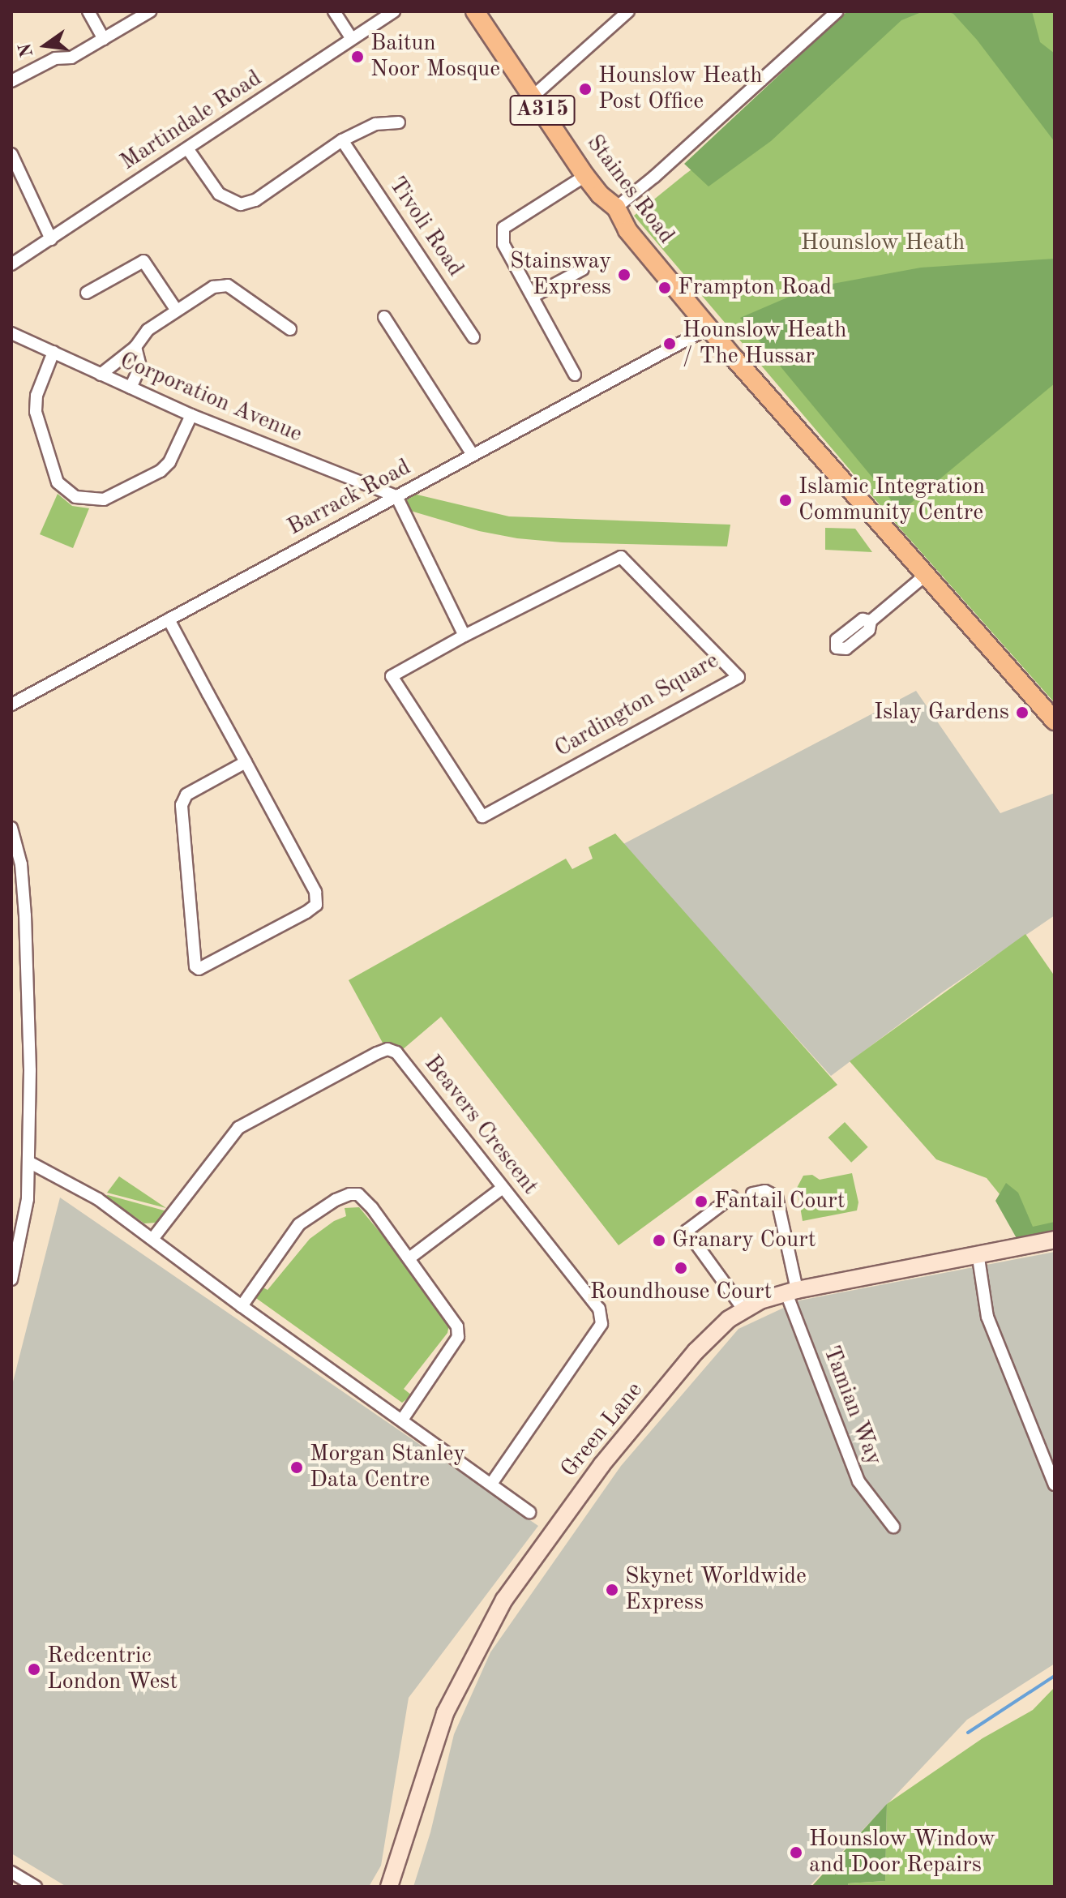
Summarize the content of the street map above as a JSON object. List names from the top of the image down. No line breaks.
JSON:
{"streets":{"main road":["A315","Staines Road"],"street":["Martindale Road","Tivoli Road","Corporation Avenue","Barrack Road","Cardington Square","Beavers Crescent","Tamian Way","Green Lane"]},"crossings":[["A315","Staines Road"],["A315","Barrack Road"],["Staines Road","Barrack Road"],["Corporation Avenue","Barrack Road"],["Tamian Way","Green Lane"]],"parks":["Hounslow Heath"],"places":["Baitun Noor Mosque","Hounslow Heath Post Office","Stainsway Express","Frampton Road","Hounslow Heath / The Hussar","Islamic Integration Community Centre","Islay Gardens","Fantail Court","Granary Court","Roundhouse Court","Morgan Stanley Data Centre","Skynet Worldwide Express","Redcentric London West","Hounslow Window and Door Repairs"],"north":"left"}
